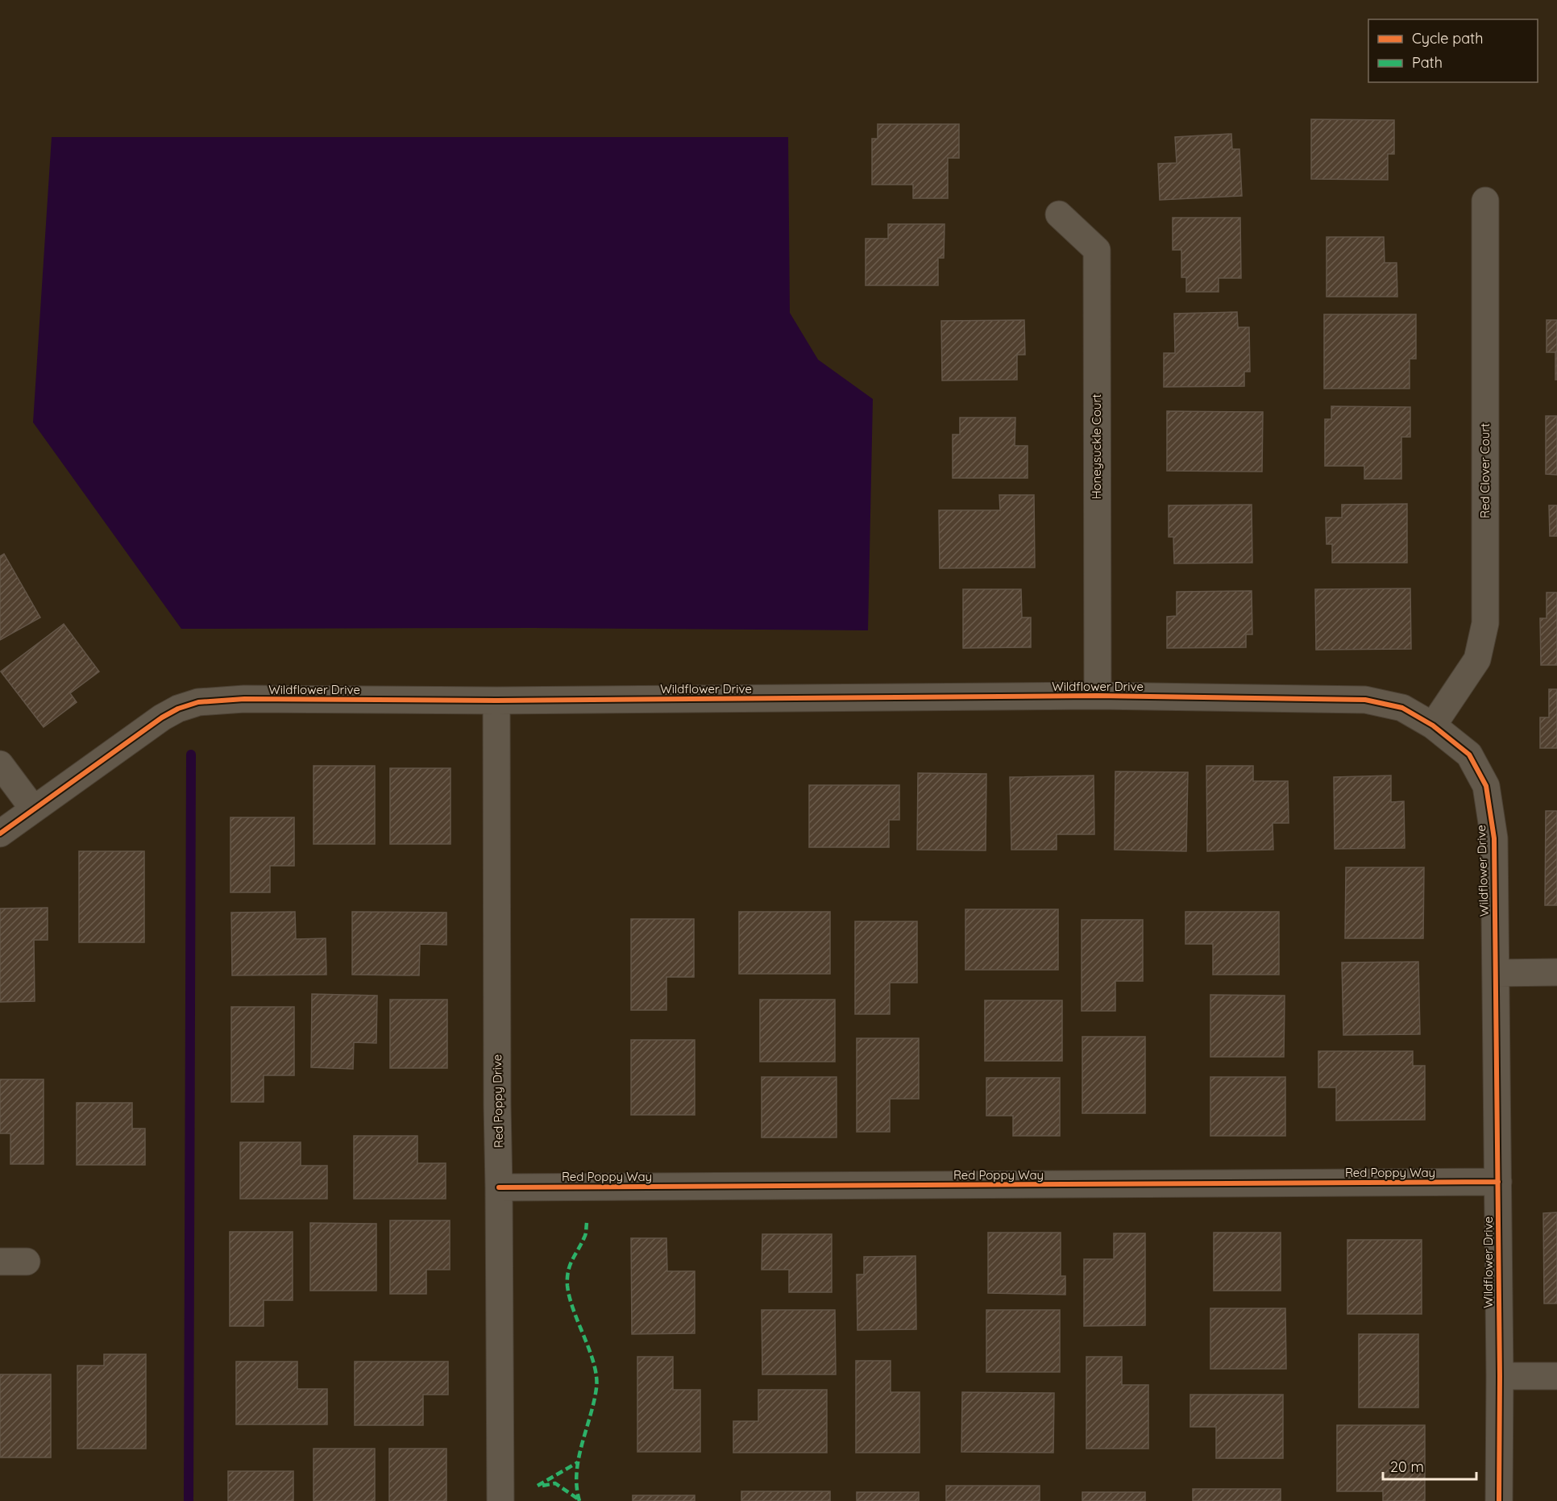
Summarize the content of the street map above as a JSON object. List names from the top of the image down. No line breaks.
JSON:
{"streets":{"street":["Honeysuckle Court","Red Clover Court","Wildflower Drive","Red Poppy Drive","Red Poppy Way"]},"crossings":[["Honeysuckle Court","Wildflower Drive"],["Red Clover Court","Wildflower Drive"],["Wildflower Drive","Red Poppy Drive"],["Wildflower Drive","Red Poppy Way"],["Red Poppy Drive","Red Poppy Way"]],"legend":["Cycle path","Path"],"scale_bar":"20 m"}
